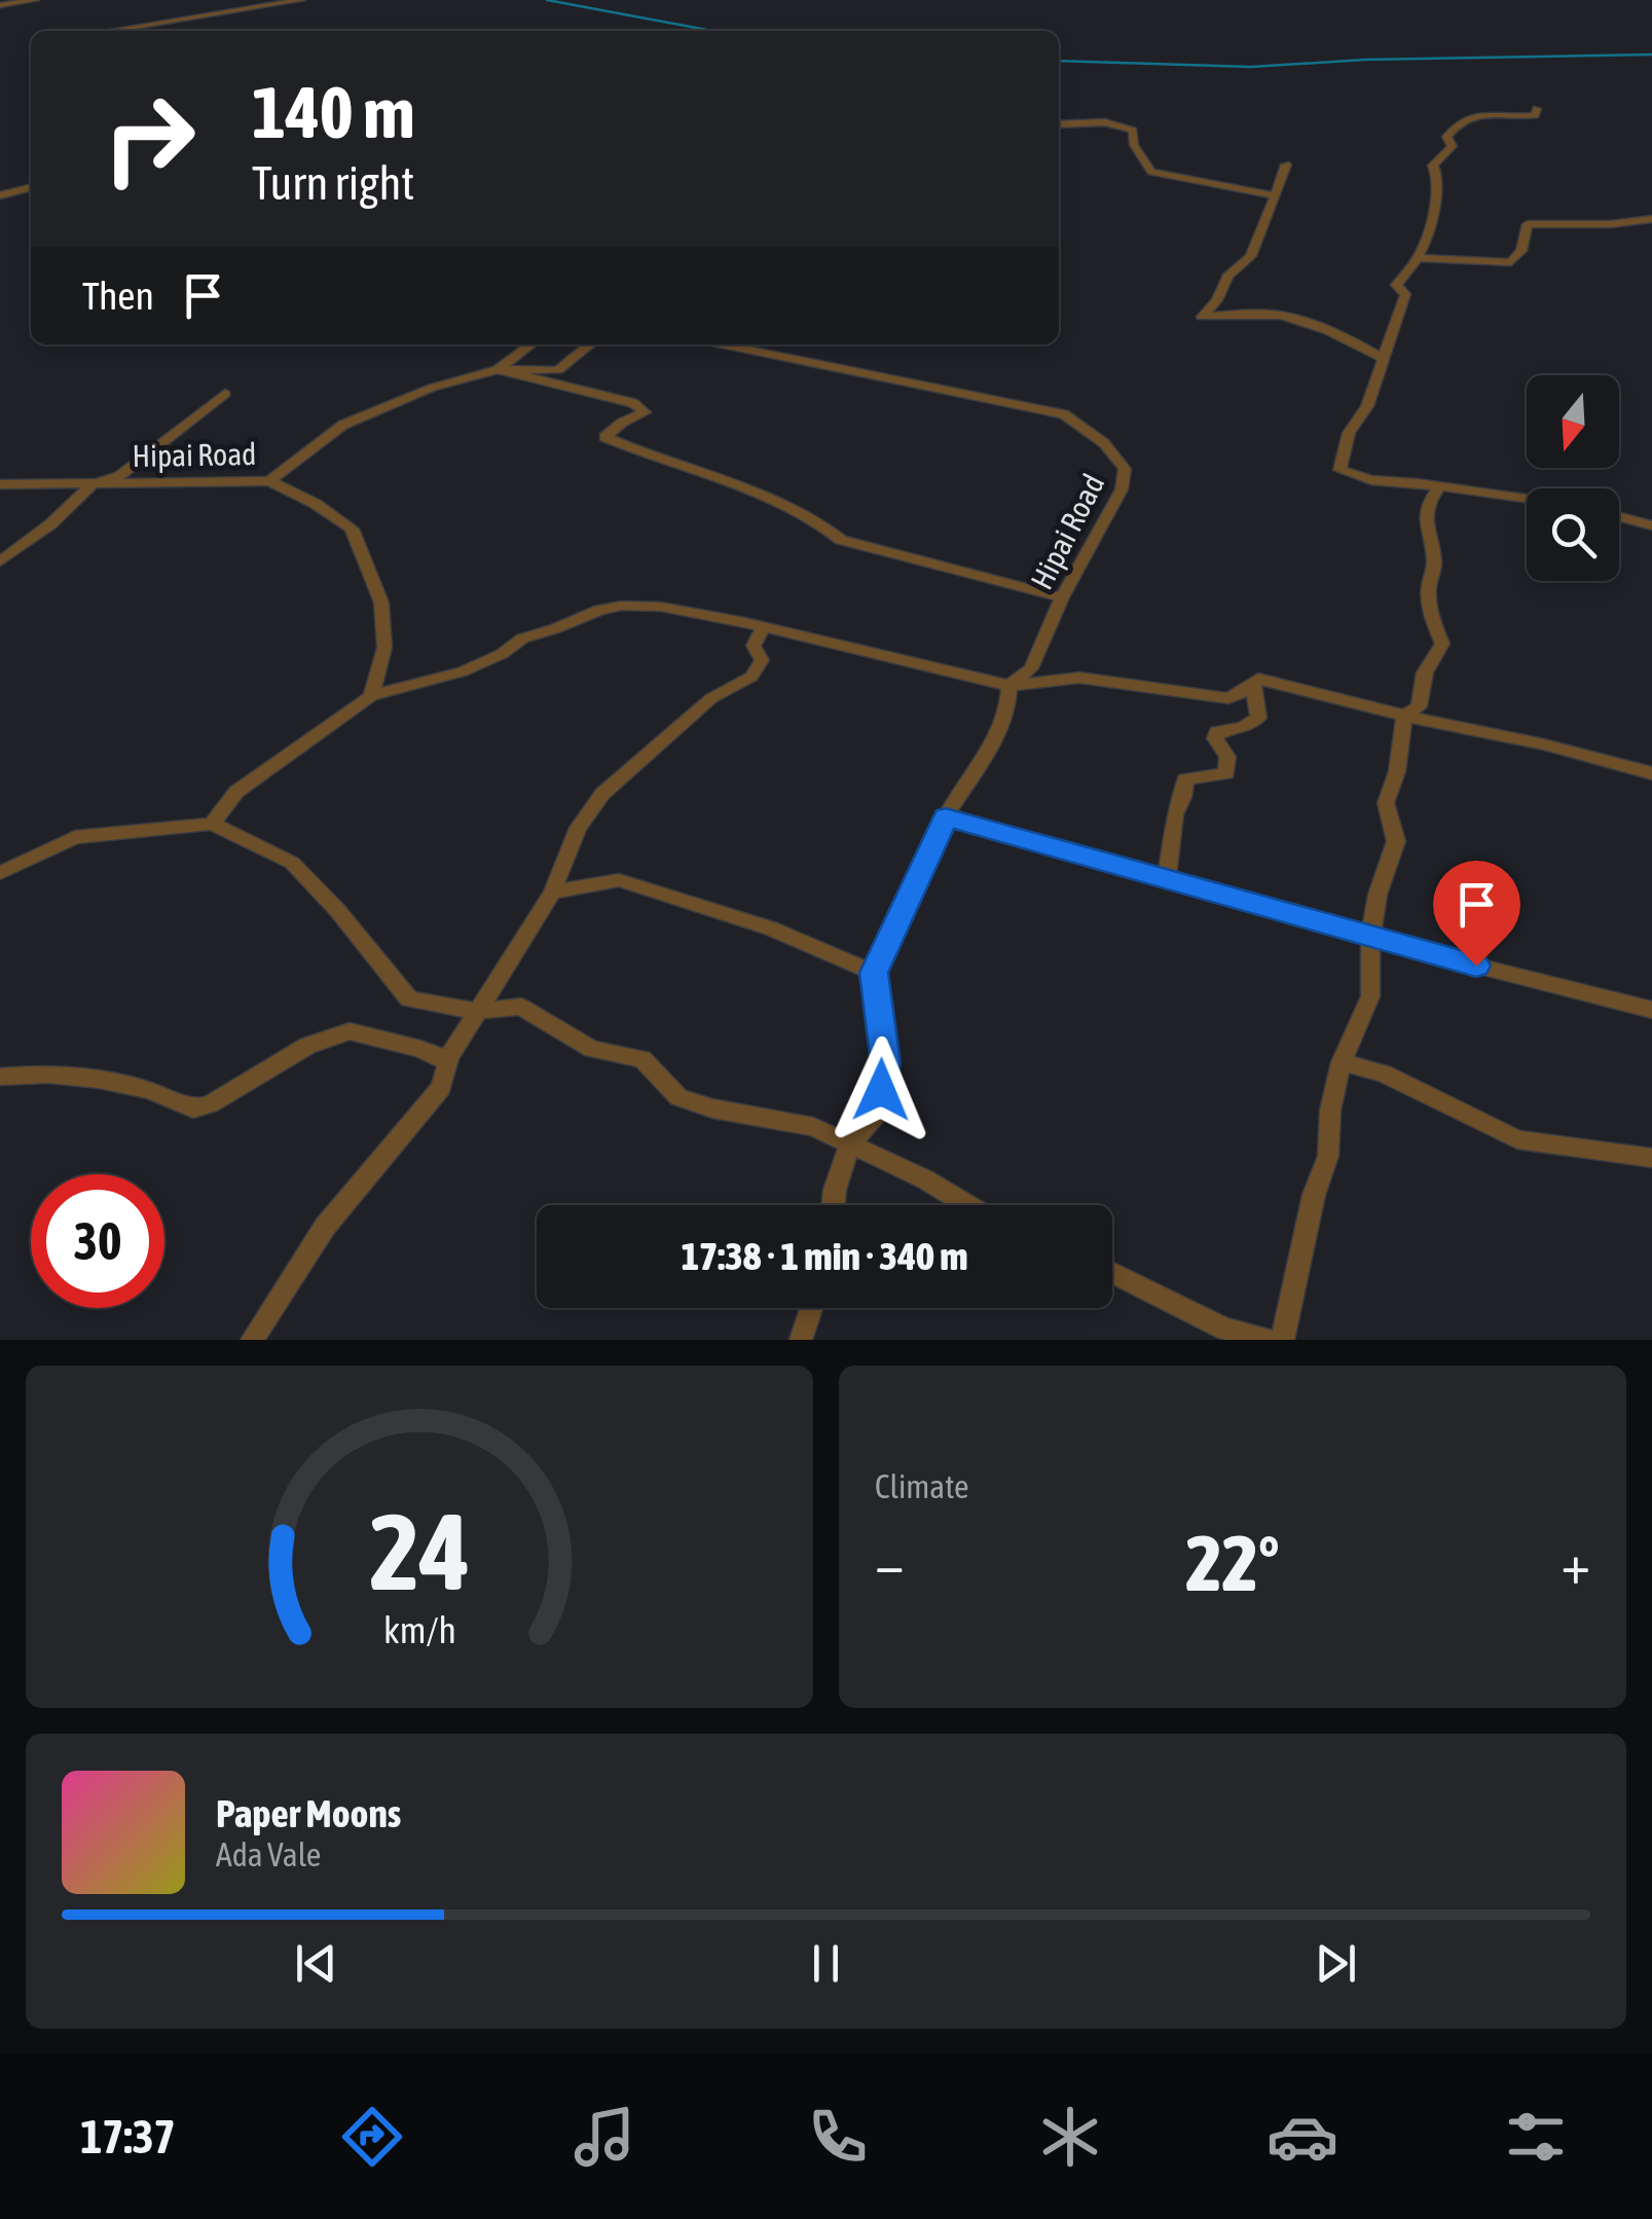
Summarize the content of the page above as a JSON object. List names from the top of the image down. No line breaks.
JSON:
{"streets":{"street":["Hipai Road"]},"north":"bottom","page":{"turn":["140 m","Turn right"],"then":"Then","limit":"30","trip":"17:38 · 1 min · 340 m","tile":"Climate","heat":["−","22°","+"],"song":["Paper Moons","Ada Vale"],"tabs":"17:37","gauge":["24","km/h"]}}
